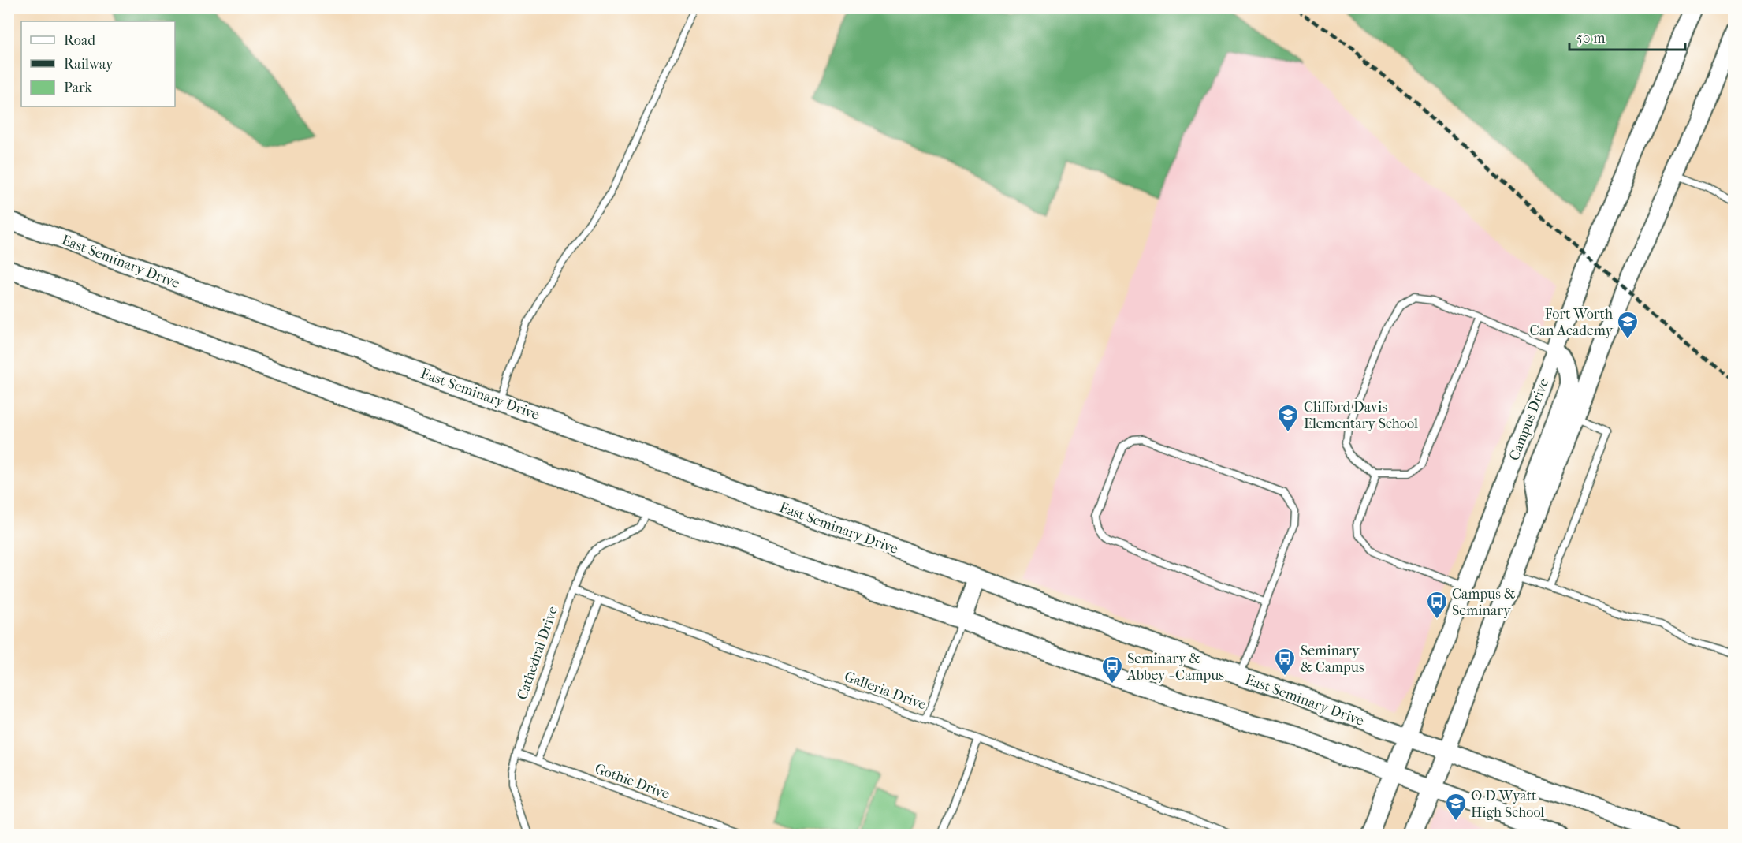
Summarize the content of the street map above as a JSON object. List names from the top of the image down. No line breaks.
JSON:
{"streets":{"main road":["East Seminary Drive","Campus Drive"],"lane":["Cathedral Drive","Galleria Drive","Gothic Drive"]},"crossings":[["East Seminary Drive","Campus Drive"],["Cathedral Drive","Galleria Drive"],["Cathedral Drive","Gothic Drive"]],"places":{"school or university":["Fort Worth Can Academy","Clifford Davis Elementary School","O D Wyatt High School"],"bus stop":["Campus & Seminary","Seminary & Campus","Seminary & Abbey - Campus"]},"legend":["Road","Railway","Park"],"scale_bar":"50 m"}
